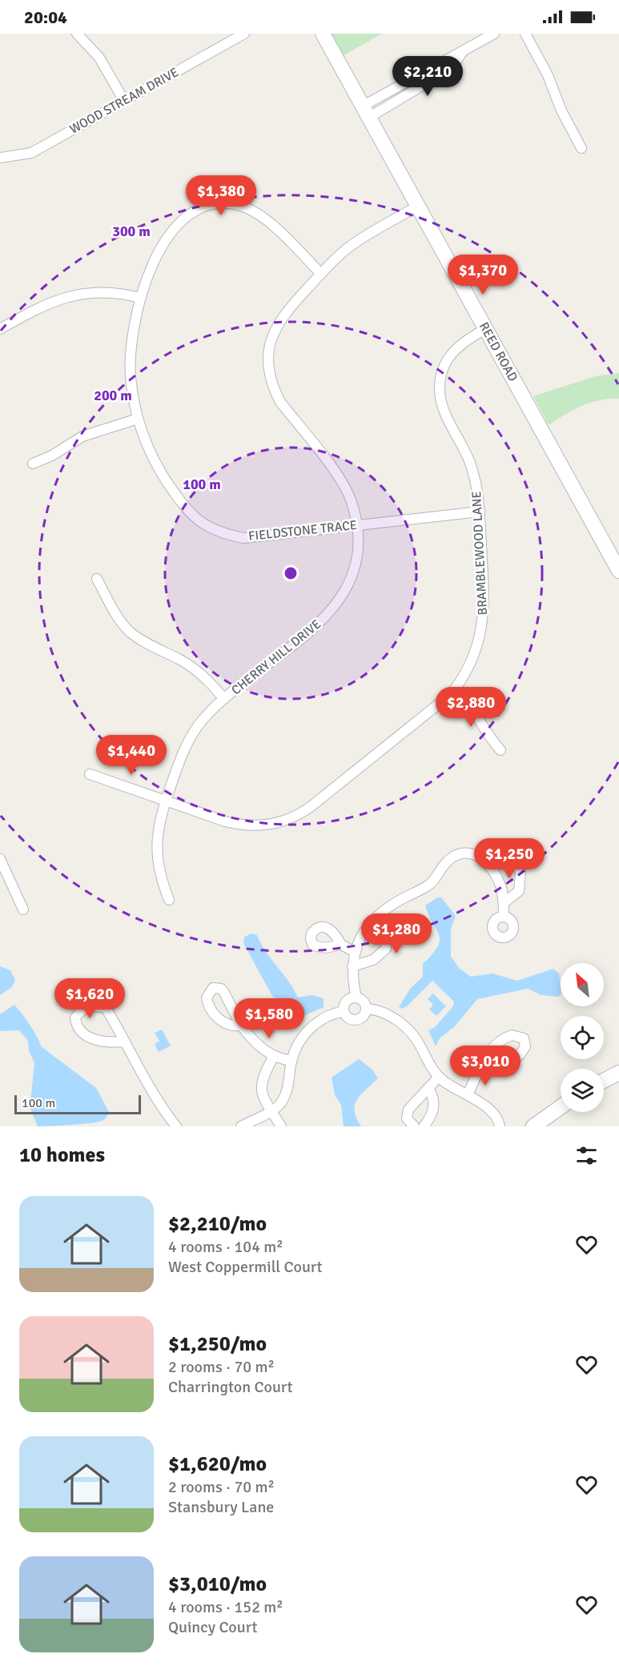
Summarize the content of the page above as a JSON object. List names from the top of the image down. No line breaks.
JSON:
{"streets":{"main road":["REED ROAD"],"street":["WOOD STREAM DRIVE","FIELDSTONE TRACE","BRAMBLEWOOD LANE","CHERRY HILL DRIVE"]},"crossings":[["REED ROAD","BRAMBLEWOOD LANE"],["REED ROAD","CHERRY HILL DRIVE"],["FIELDSTONE TRACE","BRAMBLEWOOD LANE"],["FIELDSTONE TRACE","CHERRY HILL DRIVE"],["BRAMBLEWOOD LANE","CHERRY HILL DRIVE"]],"scale_bar":"100 m","north":"top left","page":{"status":"20:04","price":["$2,210","$1,380","$1,370","$2,880","$1,440","$1,250","$1,280","$1,620","$1,580","$3,010"],"scale":"100 m","heading":"10 homes","list":[{"name":"$2,210/mo","note":"4 rooms · 104 m² · West Coppermill Court"},{"name":"$1,250/mo","note":"2 rooms · 70 m² · Charrington Court"},{"name":"$1,620/mo","note":"2 rooms · 70 m² · Stansbury Lane"},{"name":"$3,010/mo","note":"4 rooms · 152 m² · Quincy Court"}]},"rings":["300 m","200 m","100 m"]}
